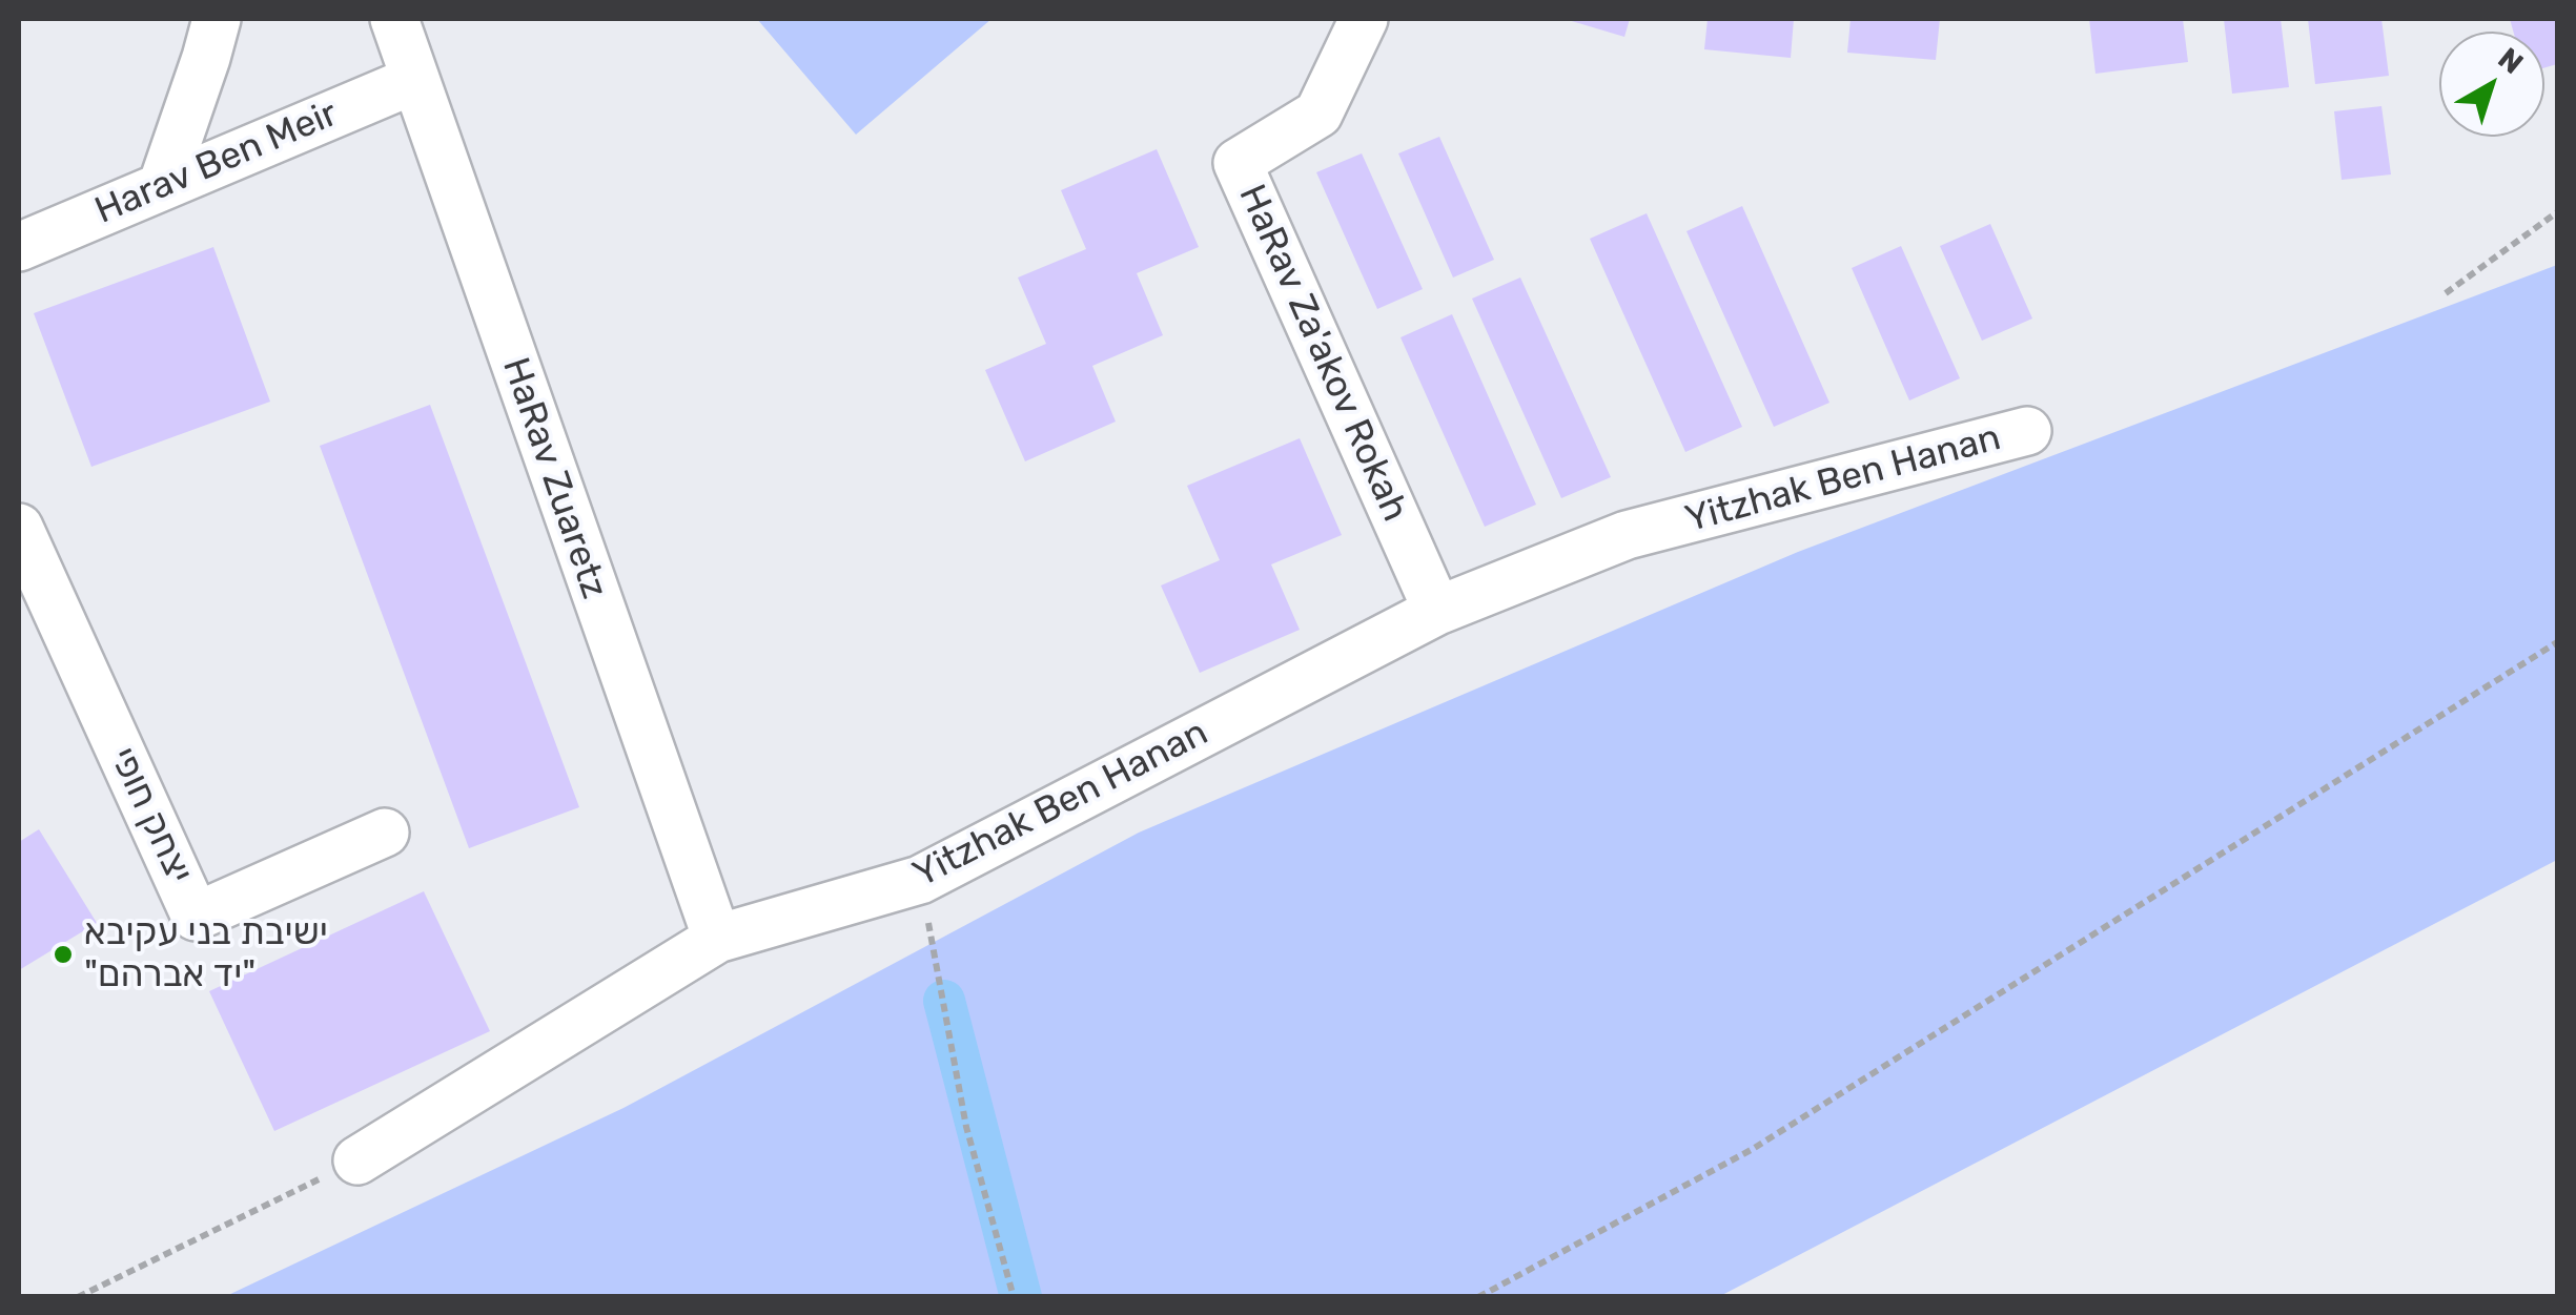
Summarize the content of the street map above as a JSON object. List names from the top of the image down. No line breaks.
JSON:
{"streets":{"street":["Harav Ben Meir","HaRav Za'akov Rokah","HaRav Zuaretz","Yitzhak Ben Hanan","יצחק חופי"]},"crossings":[["Harav Ben Meir","HaRav Zuaretz"],["HaRav Za'akov Rokah","Yitzhak Ben Hanan"],["HaRav Zuaretz","Yitzhak Ben Hanan"]],"places":["ישיבת בני עקיבא \"יד אברהם\""],"north":"top right"}
